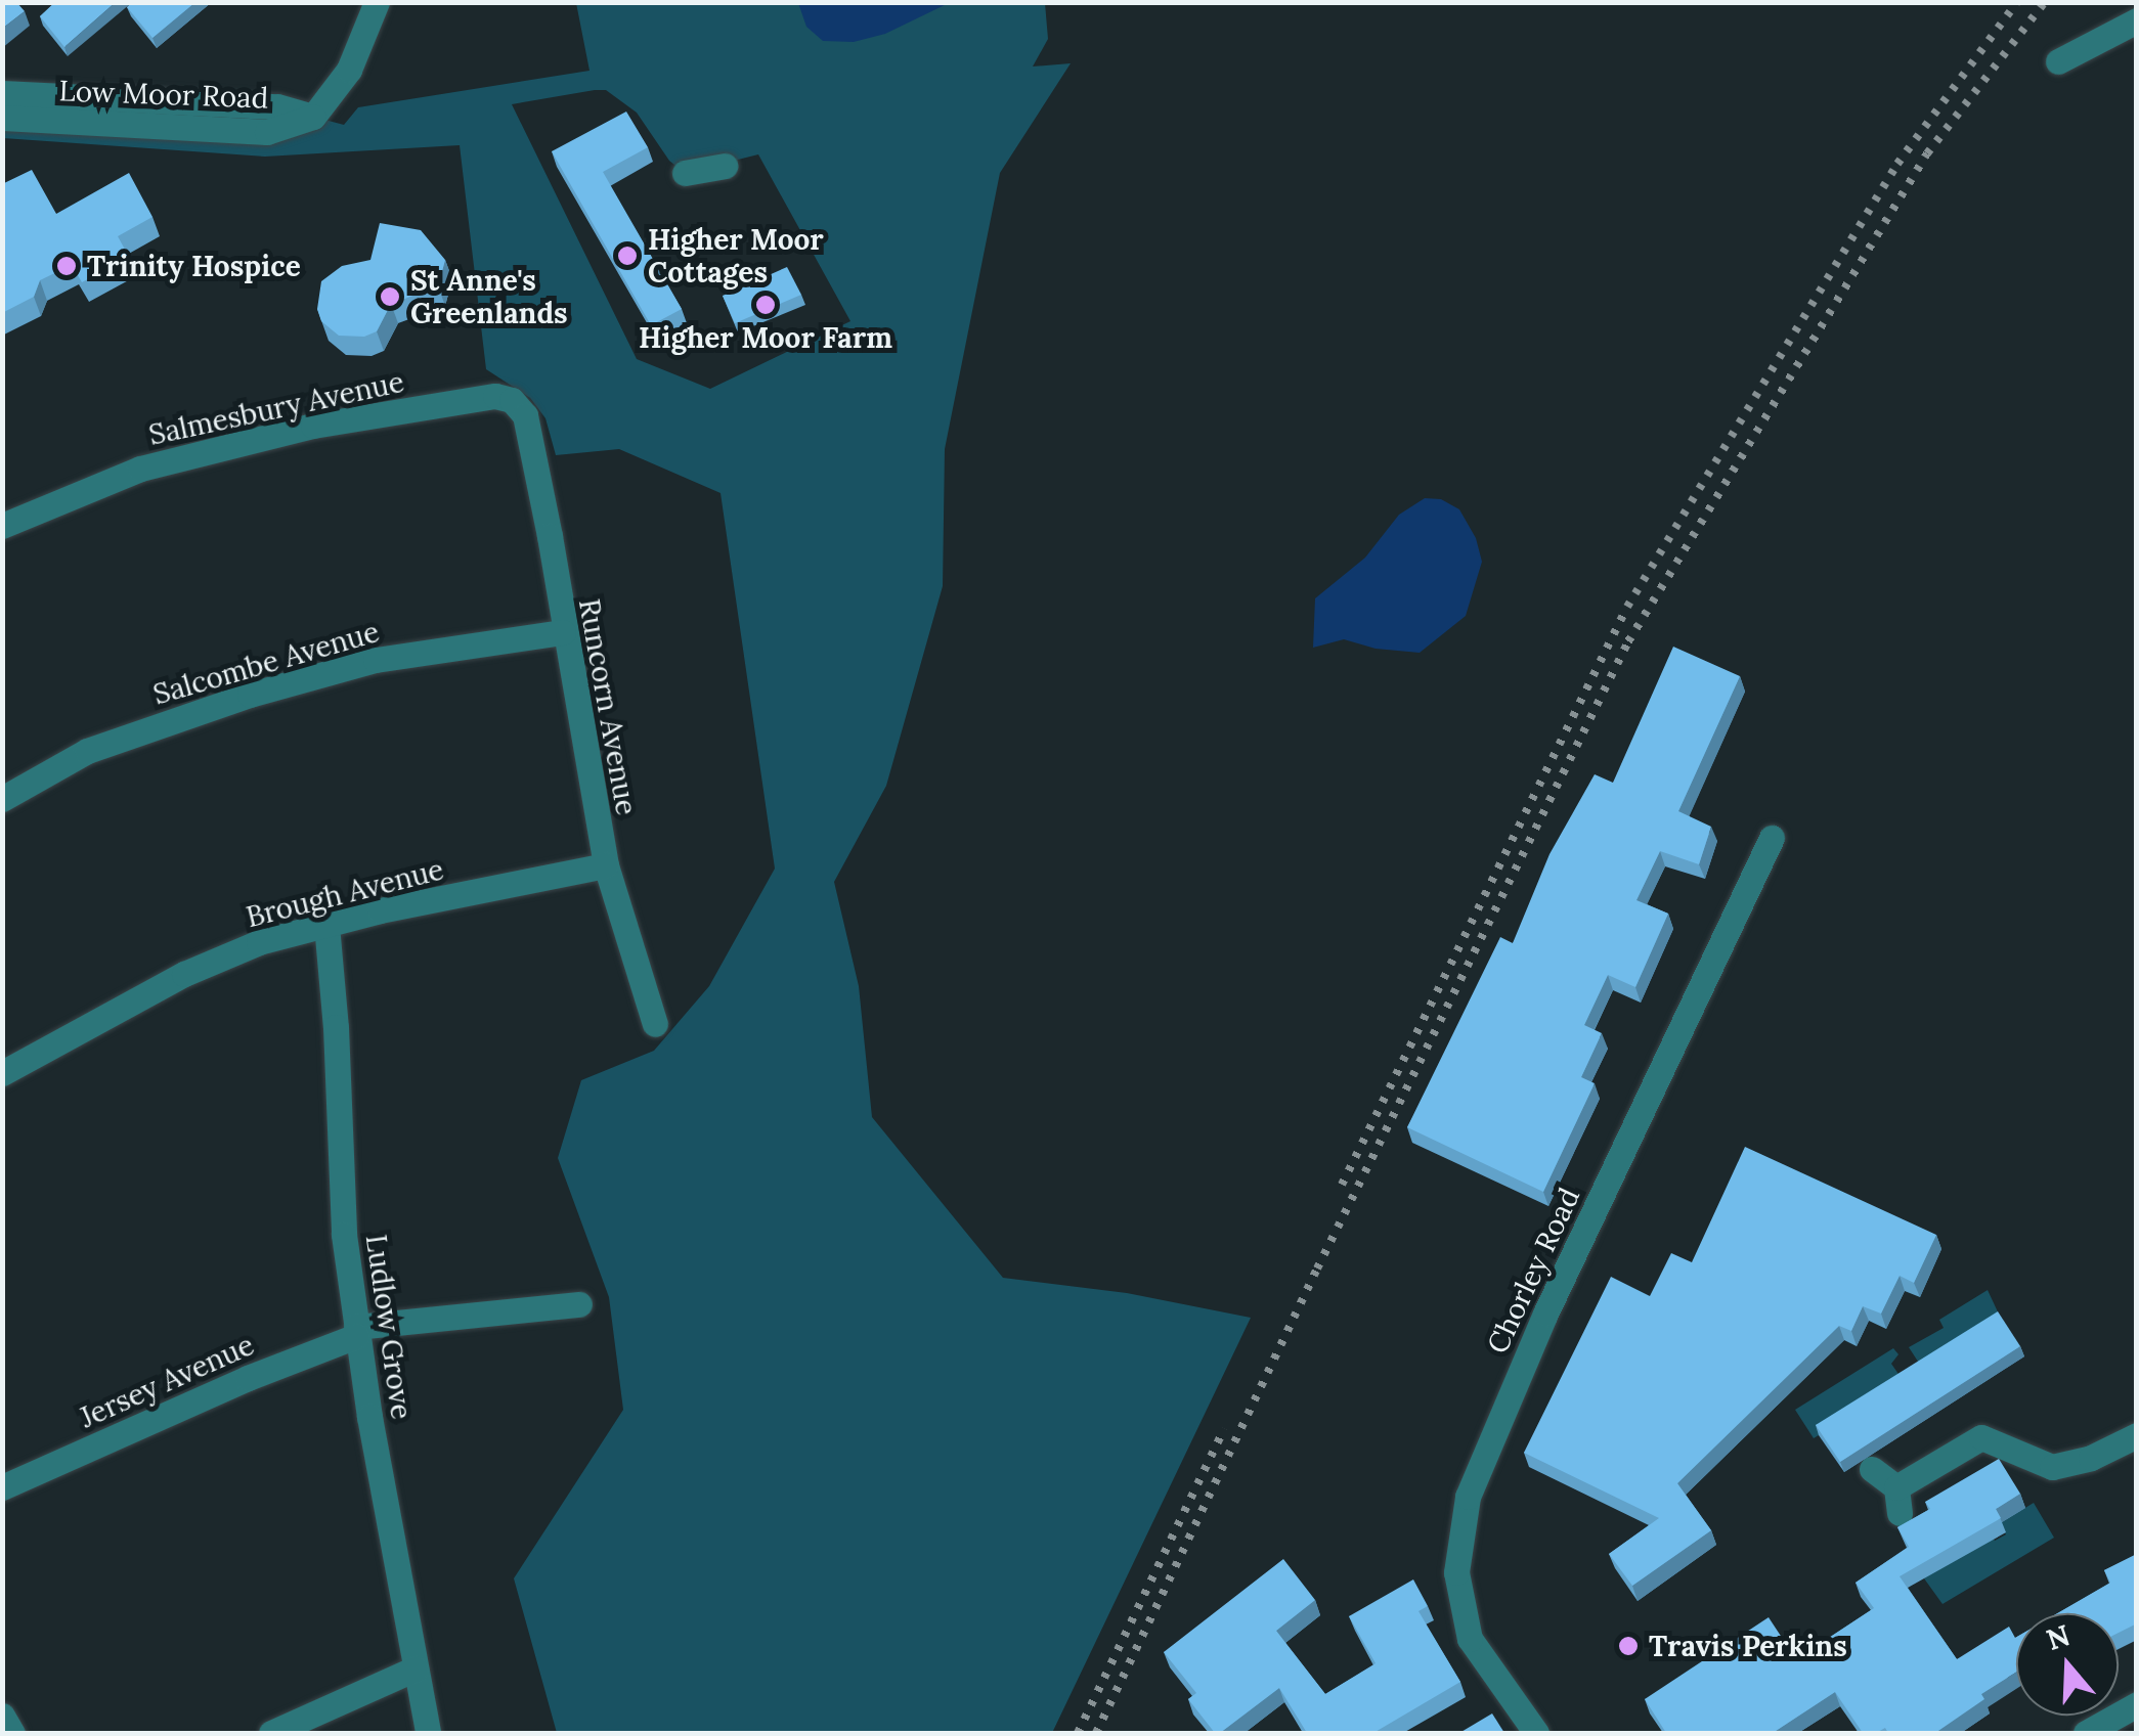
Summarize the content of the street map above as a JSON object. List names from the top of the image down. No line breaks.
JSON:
{"streets":{"street":["Low Moor Road","Salmesbury Avenue","Salcombe Avenue","Runcorn Avenue","Brough Avenue","Chorley Road","Ludlow Grove","Jersey Avenue"]},"crossings":[["Salmesbury Avenue","Runcorn Avenue"],["Salcombe Avenue","Runcorn Avenue"],["Runcorn Avenue","Brough Avenue"],["Brough Avenue","Ludlow Grove"],["Ludlow Grove","Jersey Avenue"]],"places":["Higher Moor Cottages","Trinity Hospice","St Anne's Greenlands","Higher Moor Farm","Travis Perkins"],"north":"top"}
